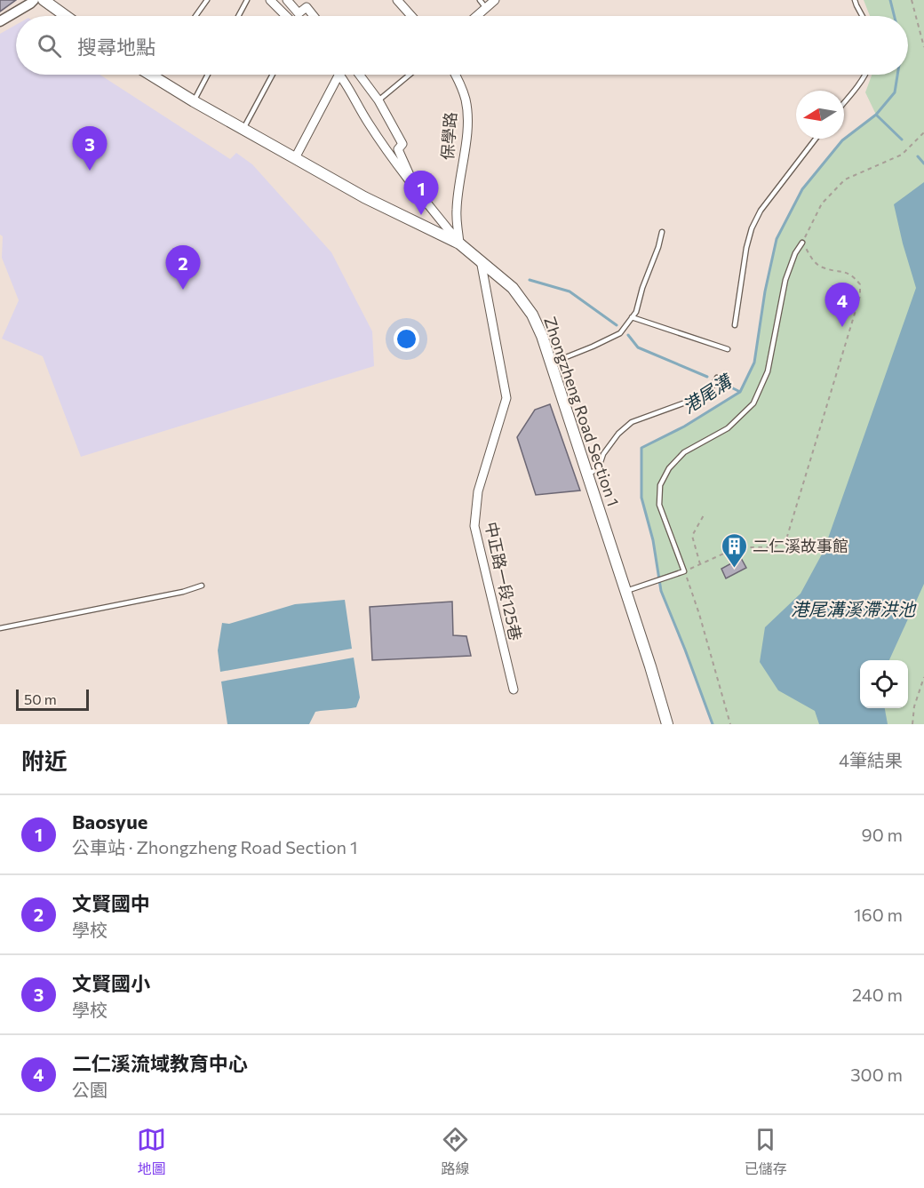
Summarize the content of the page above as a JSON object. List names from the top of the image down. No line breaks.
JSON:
{"streets":{"main road":["Zhongzheng Road Section 1"],"street":["保學路","中正路一段125巷"]},"crossings":[["保學路","Zhongzheng Road Section 1"],["Zhongzheng Road Section 1","中正路一段125巷"]],"water":["港尾溝","港尾溝溪滯洪池"],"places":{"building":["二仁溪故事館"]},"scale_bar":"50 m","north":"left","page":{"search":"搜尋地點","pins":["3","1","2","4"],"scale":"50 m","heading":["附近","4筆結果"],"list":[{"mark":"1","name":"Baosyue","note":"公車站 · Zhongzheng Road Section 1","value":"90 m"},{"mark":"2","name":"文賢國中","note":"學校","value":"160 m"},{"mark":"3","name":"文賢國小","note":"學校","value":"240 m"},{"mark":"4","name":"二仁溪流域教育中心","note":"公園","value":"300 m"}],"nav":["地圖","路線","已儲存"]}}
